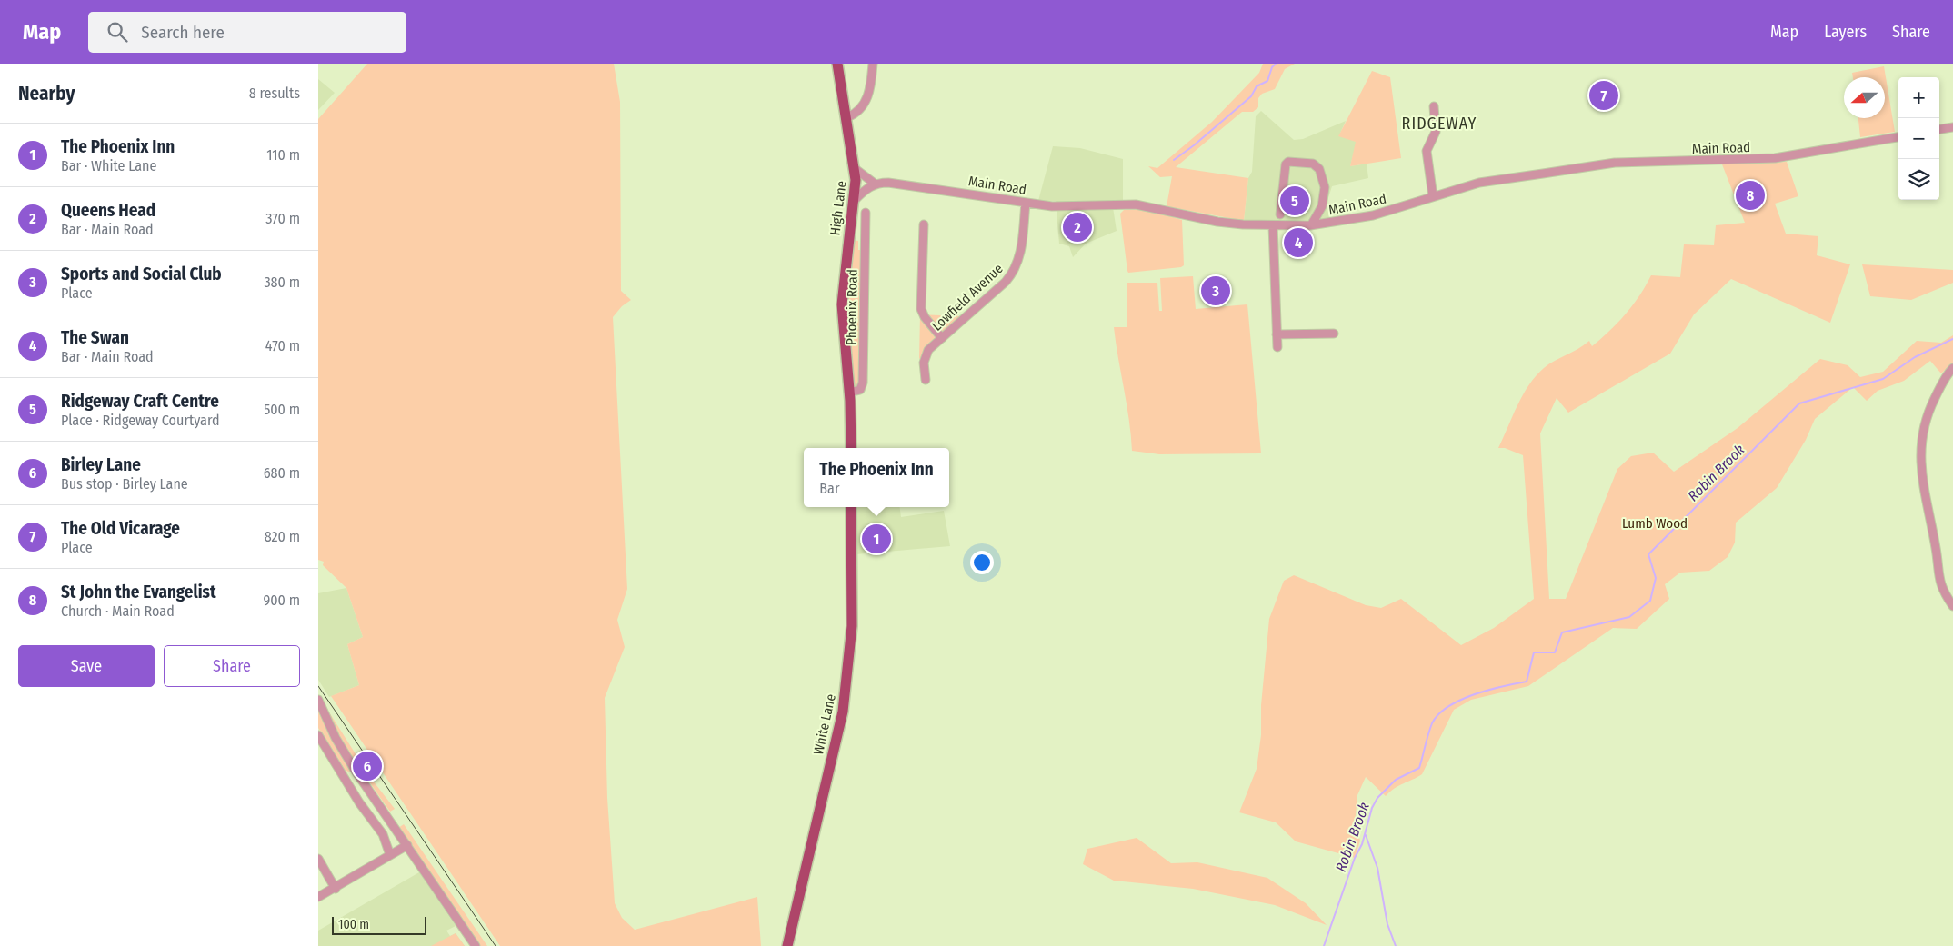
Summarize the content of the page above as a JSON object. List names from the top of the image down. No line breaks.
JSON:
{"streets":{"main road":["High Lane","White Lane"],"street":["Main Road","Lowfield Avenue","Phoenix Road"]},"crossings":[["Main Road","Lowfield Avenue"],["High Lane","Phoenix Road"]],"districts":["RIDGEWAY"],"water":["Robin Brook"],"parks":["Lumb Wood"],"scale_bar":"100 m","north":"left","page":{"header":"Map","search":"Search here","nav":["Map","Layers","Share"],"heading":["Nearby","8 results"],"map_buttons":["+","−"],"pins":["7","8","5","2","4","3","1","6"],"list":[{"mark":"1","name":"The Phoenix Inn","note":"Bar · White Lane","value":"110 m"},{"mark":"2","name":"Queens Head","note":"Bar · Main Road","value":"370 m"},{"mark":"3","name":"Sports and Social Club","note":"Place","value":"380 m"},{"mark":"4","name":"The Swan","note":"Bar · Main Road","value":"470 m"},{"mark":"5","name":"Ridgeway Craft Centre","note":"Place · Ridgeway Courtyard","value":"500 m"},{"mark":"6","name":"Birley Lane","note":"Bus stop · Birley Lane","value":"680 m"},{"mark":"7","name":"The Old Vicarage","note":"Place","value":"820 m"},{"mark":"8","name":"St John the Evangelist","note":"Church · Main Road","value":"900 m"}],"popup":["The Phoenix Inn","Bar"],"buttons":["Save","Share"],"scale":"100 m"}}
